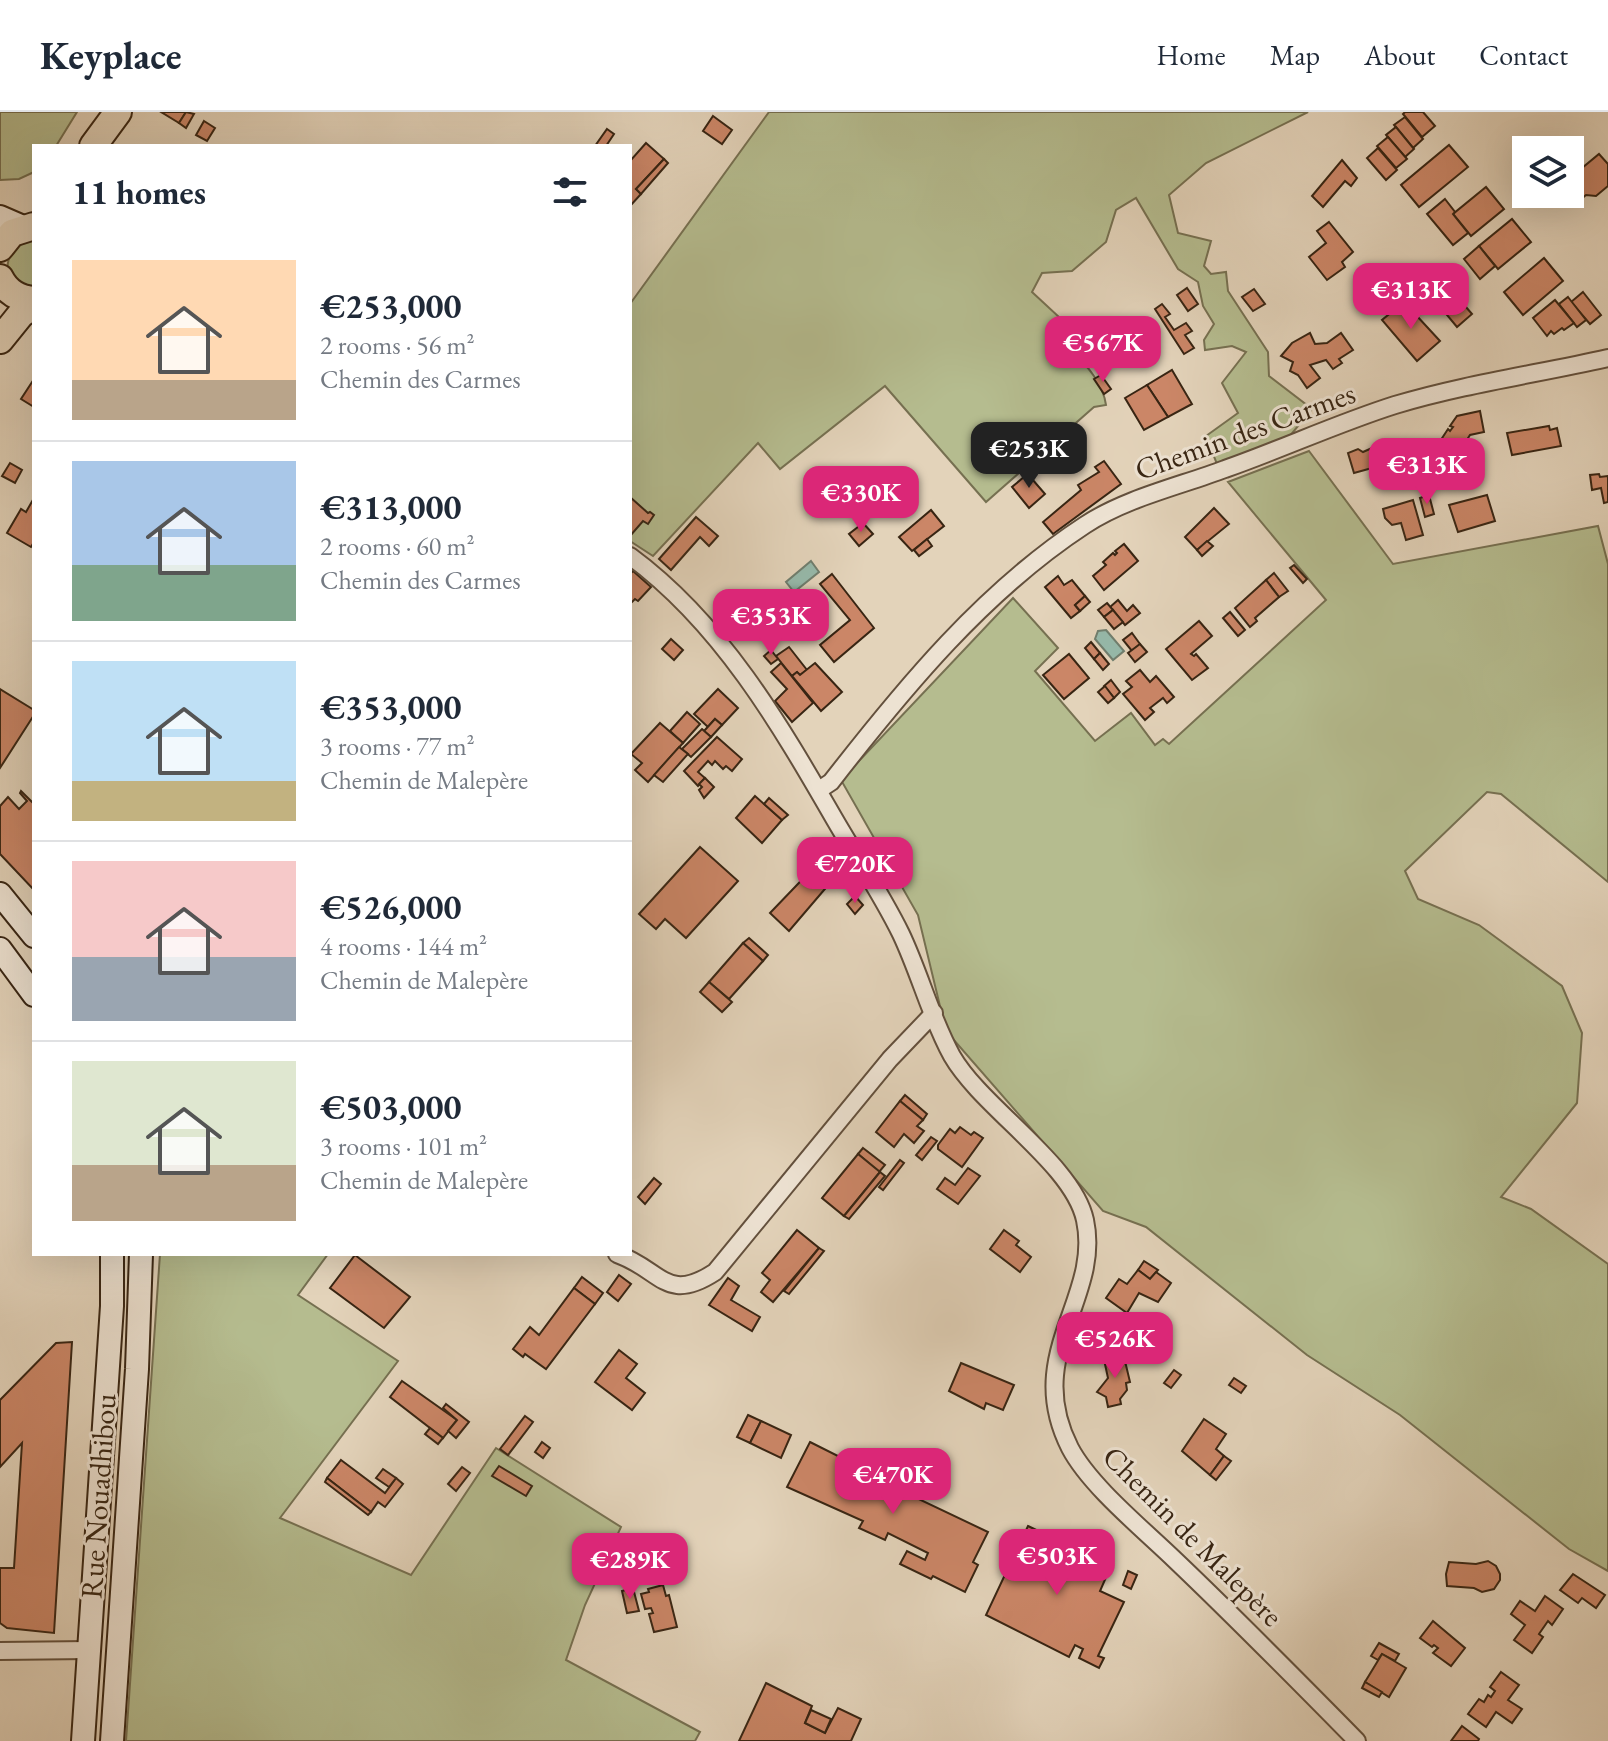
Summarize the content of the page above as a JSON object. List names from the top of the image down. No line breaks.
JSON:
{"streets":{"street":["Chemin des Carmes","Rue Nouadhibou","Chemin de Malepère"]},"crossings":[["Chemin des Carmes","Chemin de Malepère"]],"page":{"header":"Keyplace","nav":["Home","Map","About","Contact"],"heading":"11 homes","list":[{"name":"€253,000","note":"2 rooms · 56 m² · Chemin des Carmes"},{"name":"€313,000","note":"2 rooms · 60 m² · Chemin des Carmes"},{"name":"€353,000","note":"3 rooms · 77 m² · Chemin de Malepère"},{"name":"€526,000","note":"4 rooms · 144 m² · Chemin de Malepère"},{"name":"€503,000","note":"3 rooms · 101 m² · Chemin de Malepère"}],"price":["€313K","€567K","€253K","€313K","€330K","€353K","€720K","€526K","€470K","€503K","€289K"]}}
